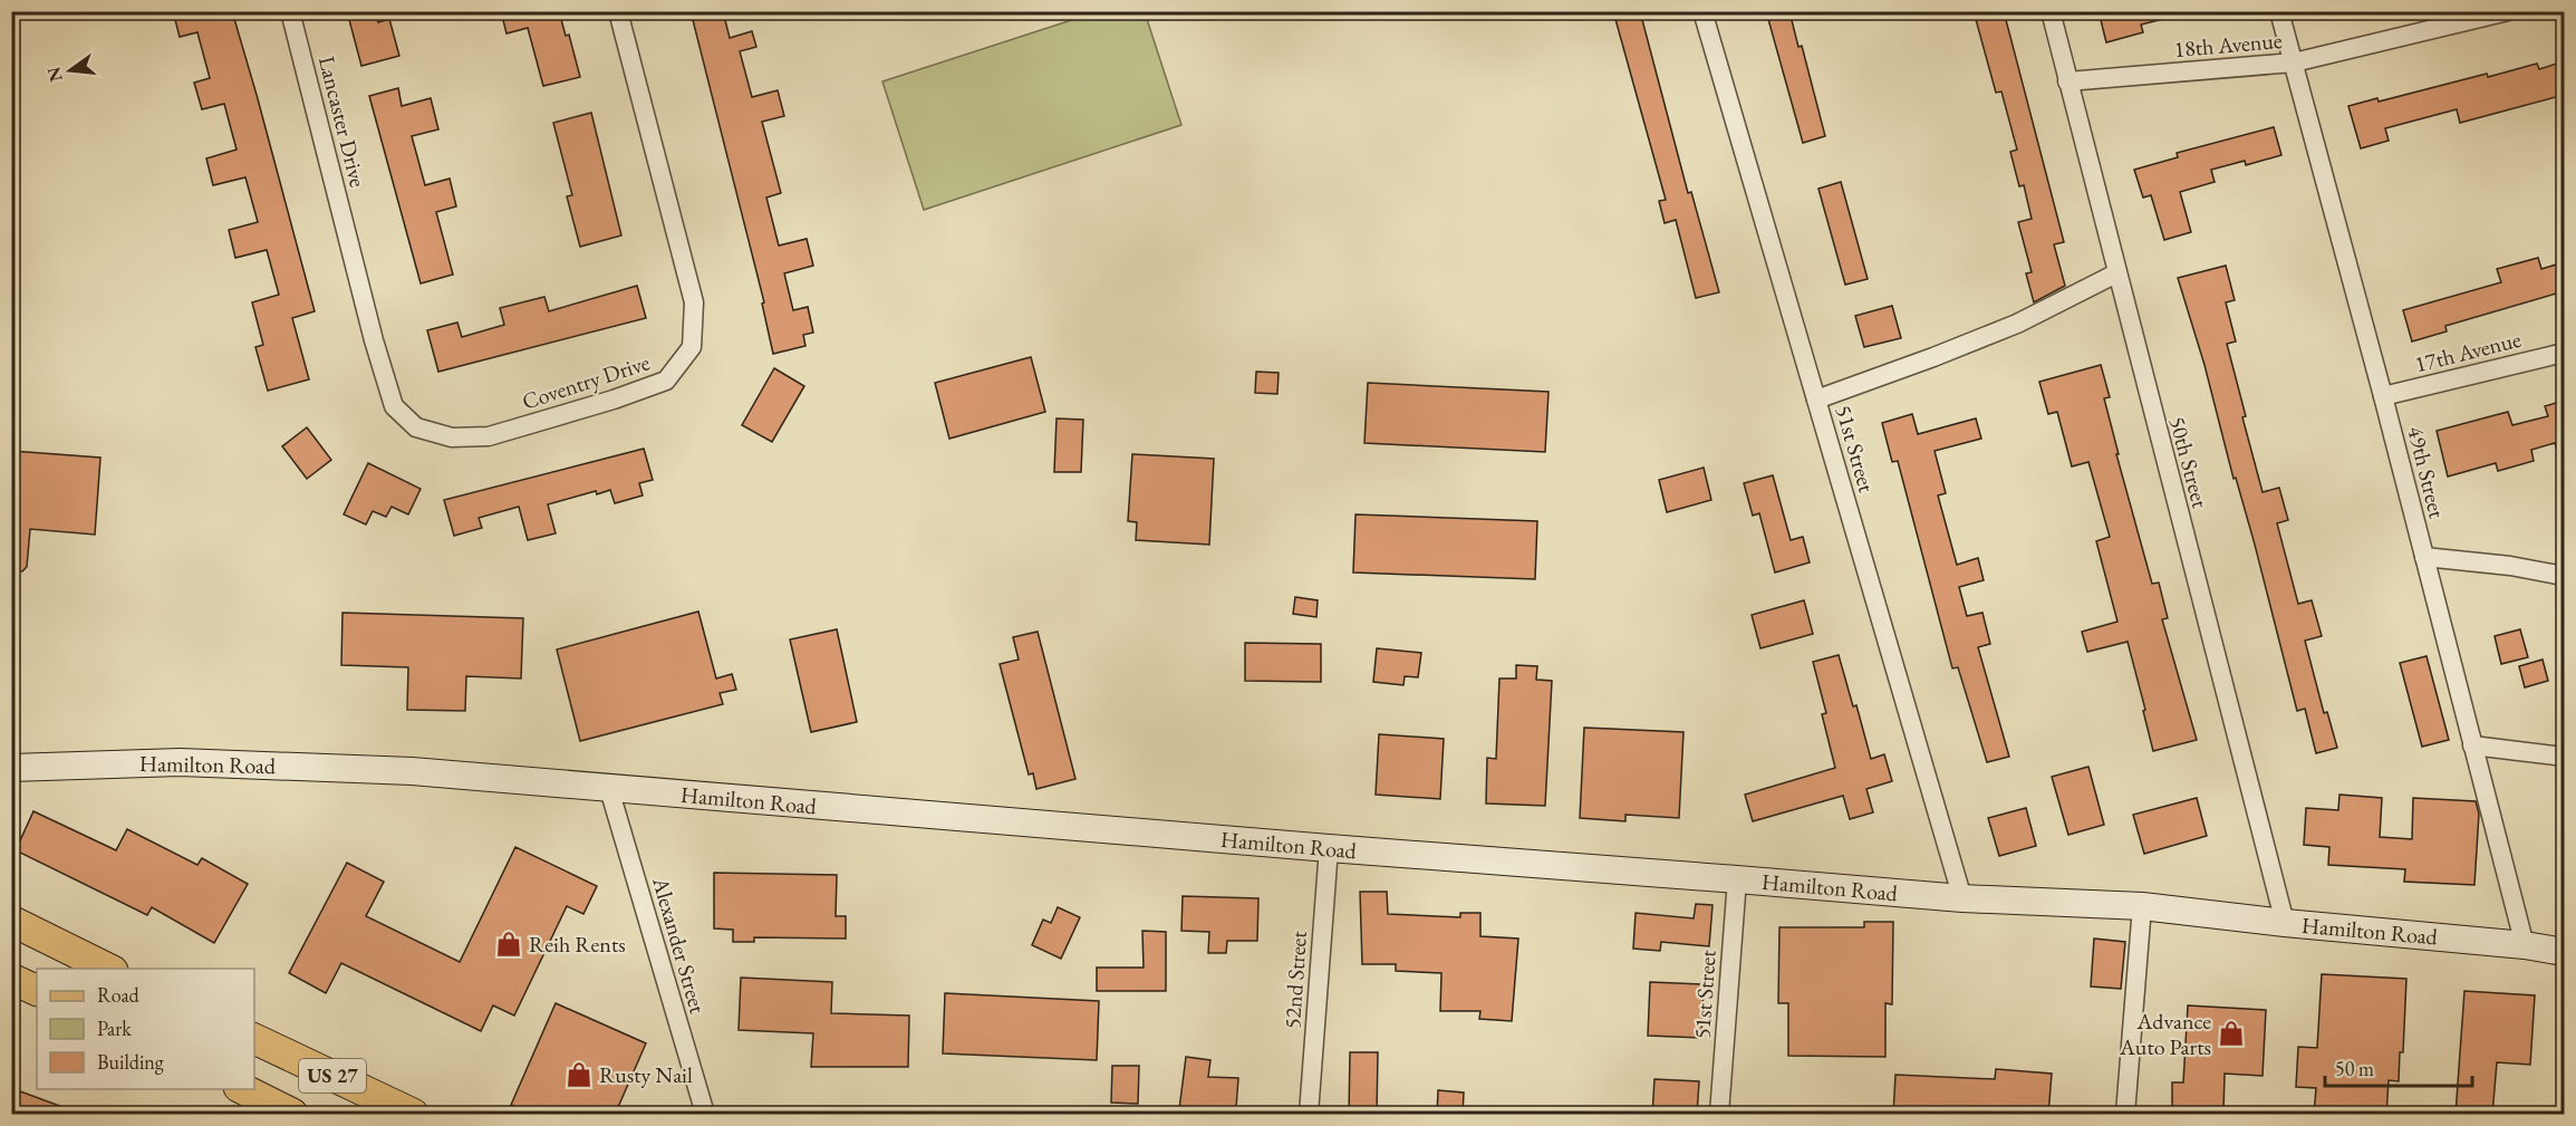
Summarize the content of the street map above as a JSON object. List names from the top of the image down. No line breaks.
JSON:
{"streets":{"main road":["US 27"],"street":["18th Avenue","Lancaster Drive","17th Avenue","Coventry Drive","51st Street","50th Street","49th Street","Hamilton Road","Alexander Street","52nd Street"]},"crossings":[["18th Avenue","50th Street"],["18th Avenue","49th Street"],["Lancaster Drive","Coventry Drive"],["17th Avenue","49th Street"],["51st Street","Hamilton Road"],["50th Street","Hamilton Road"],["49th Street","Hamilton Road"],["Hamilton Road","Alexander Street"],["Hamilton Road","52nd Street"]],"places":{"shop":["Reih Rents","Advance Auto Parts","Rusty Nail"]},"legend":["Road","Park","Building"],"scale_bar":"50 m","north":"left"}
